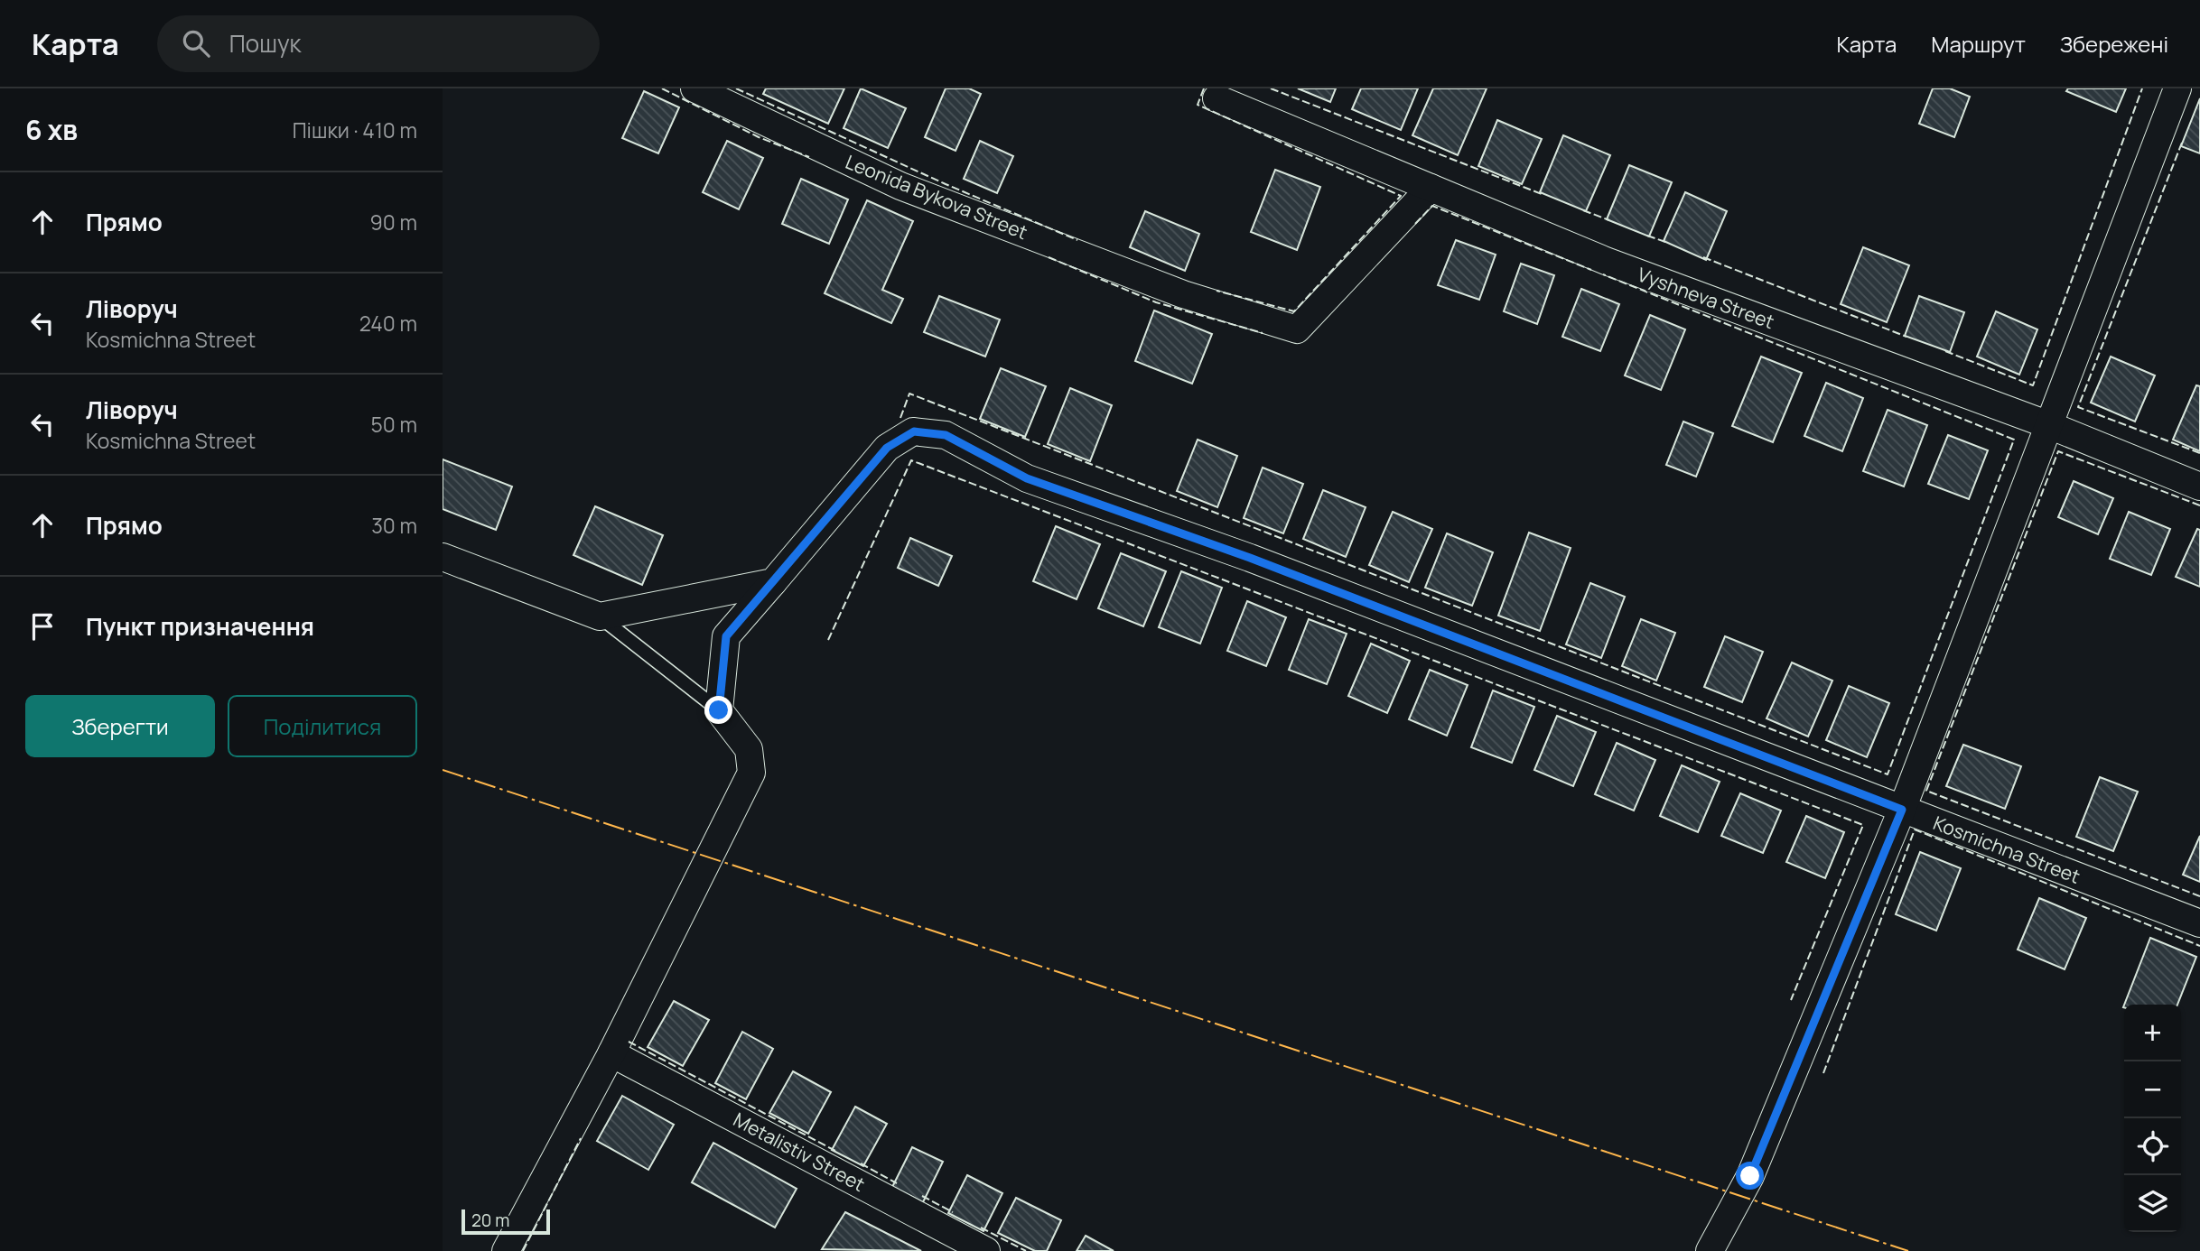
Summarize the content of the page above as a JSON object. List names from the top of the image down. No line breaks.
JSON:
{"streets":{"street":["Leonida Bykova Street","Vyshneva Street","Kosmichna Street","Metalistiv Street"]},"crossings":[["Leonida Bykova Street","Vyshneva Street"]],"scale_bar":"20 m","page":{"header":"Карта","search":"Пошук","nav":["Карта","Маршрут","Збережені"],"heading":["6 хв","Пішки · 410 m"],"list":[["Прямо","90 m"],["Ліворуч","Kosmichna Street","240 m"],["Ліворуч","Kosmichna Street","50 m"],["Прямо","30 m"],"Пункт призначення"],"buttons":["Зберегти","Поділитися"],"map_buttons":["+","−"],"scale":"20 m"}}
